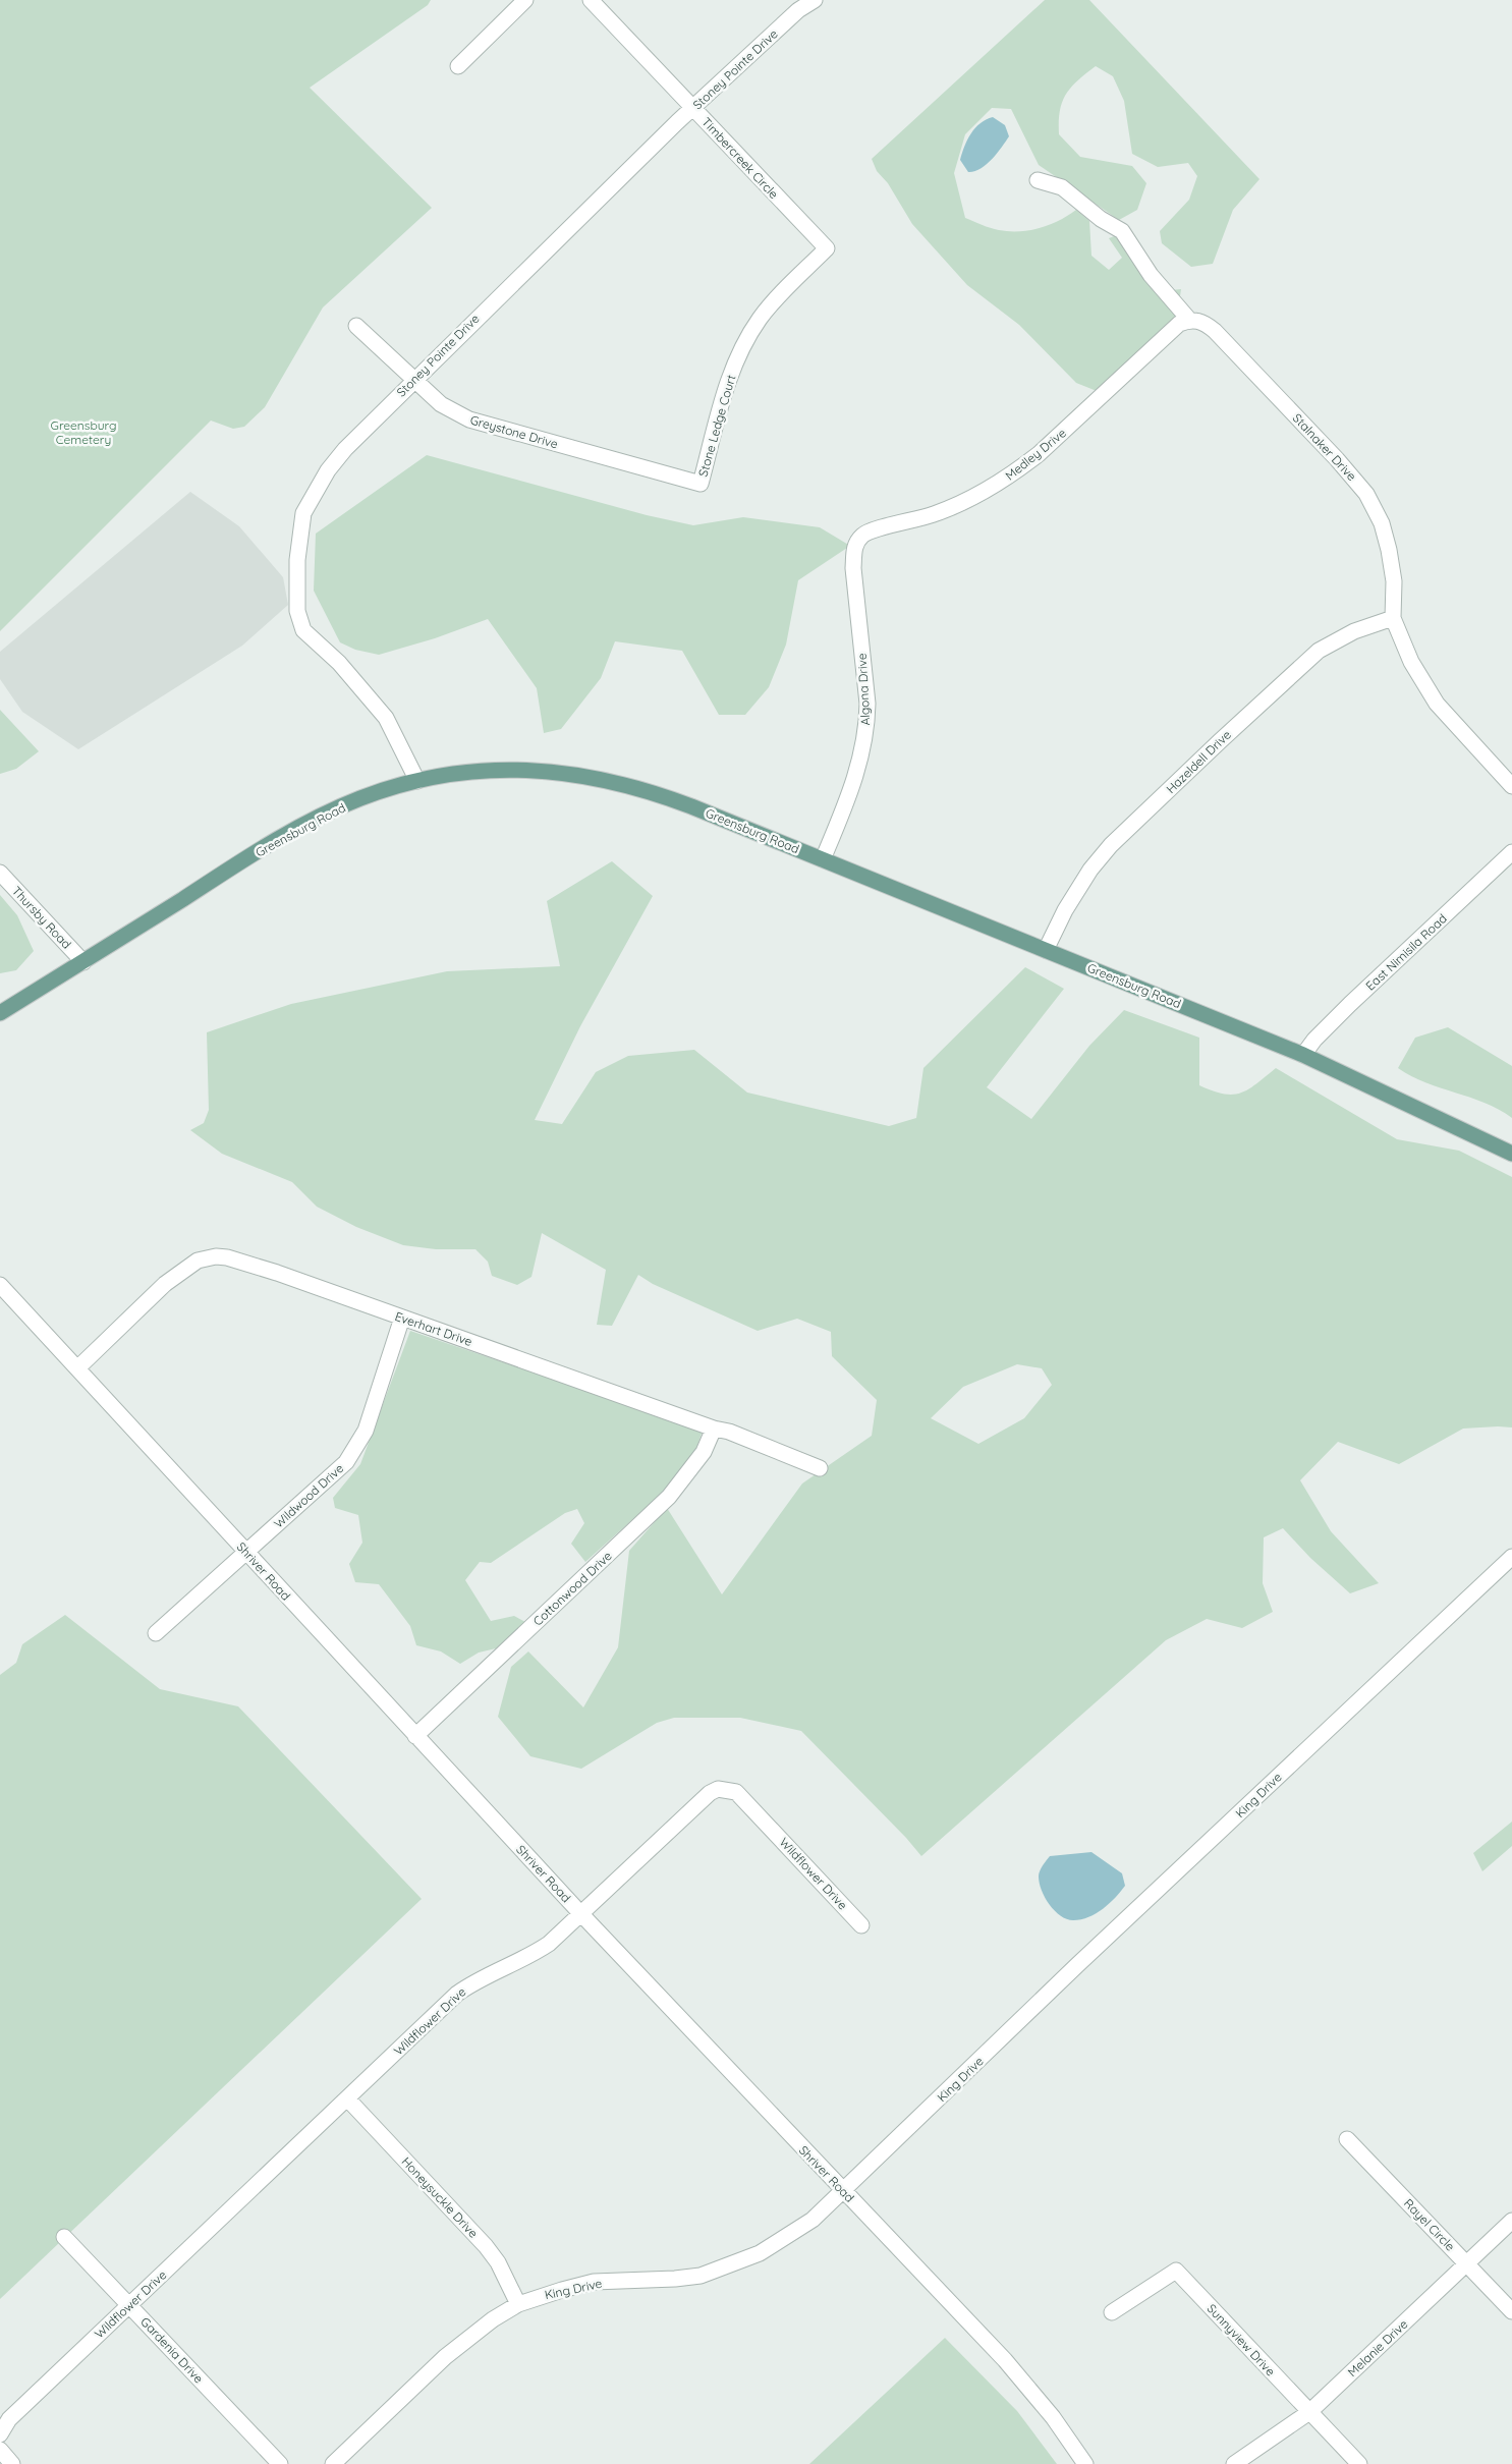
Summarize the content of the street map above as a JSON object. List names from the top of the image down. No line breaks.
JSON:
{"streets":{"main road":["Greensburg Road"],"street":["Stoney Pointe Drive","Timbercreek Circle","Stone Ledge Court","Greystone Drive","Stalnaker Drive","Medley Drive","Algona Drive","Hazeldell Drive","Thursby Road","East Nimisila Road","Everhart Drive","Wildwood Drive","Shriver Road","Cottonwood Drive","King Drive","Wildflower Drive","Honeysuckle Drive","Rayel Circle","Sunnyview Drive","Melanie Drive","Gardenia Drive"]},"crossings":[["Stoney Pointe Drive","Timbercreek Circle"],["Stoney Pointe Drive","Greystone Drive"],["Stoney Pointe Drive","Greensburg Road"],["Timbercreek Circle","Stone Ledge Court"],["Stone Ledge Court","Greystone Drive"],["Stalnaker Drive","Medley Drive"],["Stalnaker Drive","Hazeldell Drive"],["Medley Drive","Algona Drive"],["Algona Drive","Greensburg Road"],["Hazeldell Drive","Greensburg Road"],["Greensburg Road","Thursby Road"],["Greensburg Road","East Nimisila Road"],["Everhart Drive","Wildwood Drive"],["Everhart Drive","Shriver Road"],["Everhart Drive","Cottonwood Drive"],["Wildwood Drive","Shriver Road"],["Shriver Road","Cottonwood Drive"],["Shriver Road","King Drive"],["Shriver Road","Wildflower Drive"],["King Drive","Honeysuckle Drive"],["Wildflower Drive","Honeysuckle Drive"],["Wildflower Drive","Gardenia Drive"],["Rayel Circle","Melanie Drive"],["Sunnyview Drive","Melanie Drive"]],"parks":["Greensburg Cemetery"]}
